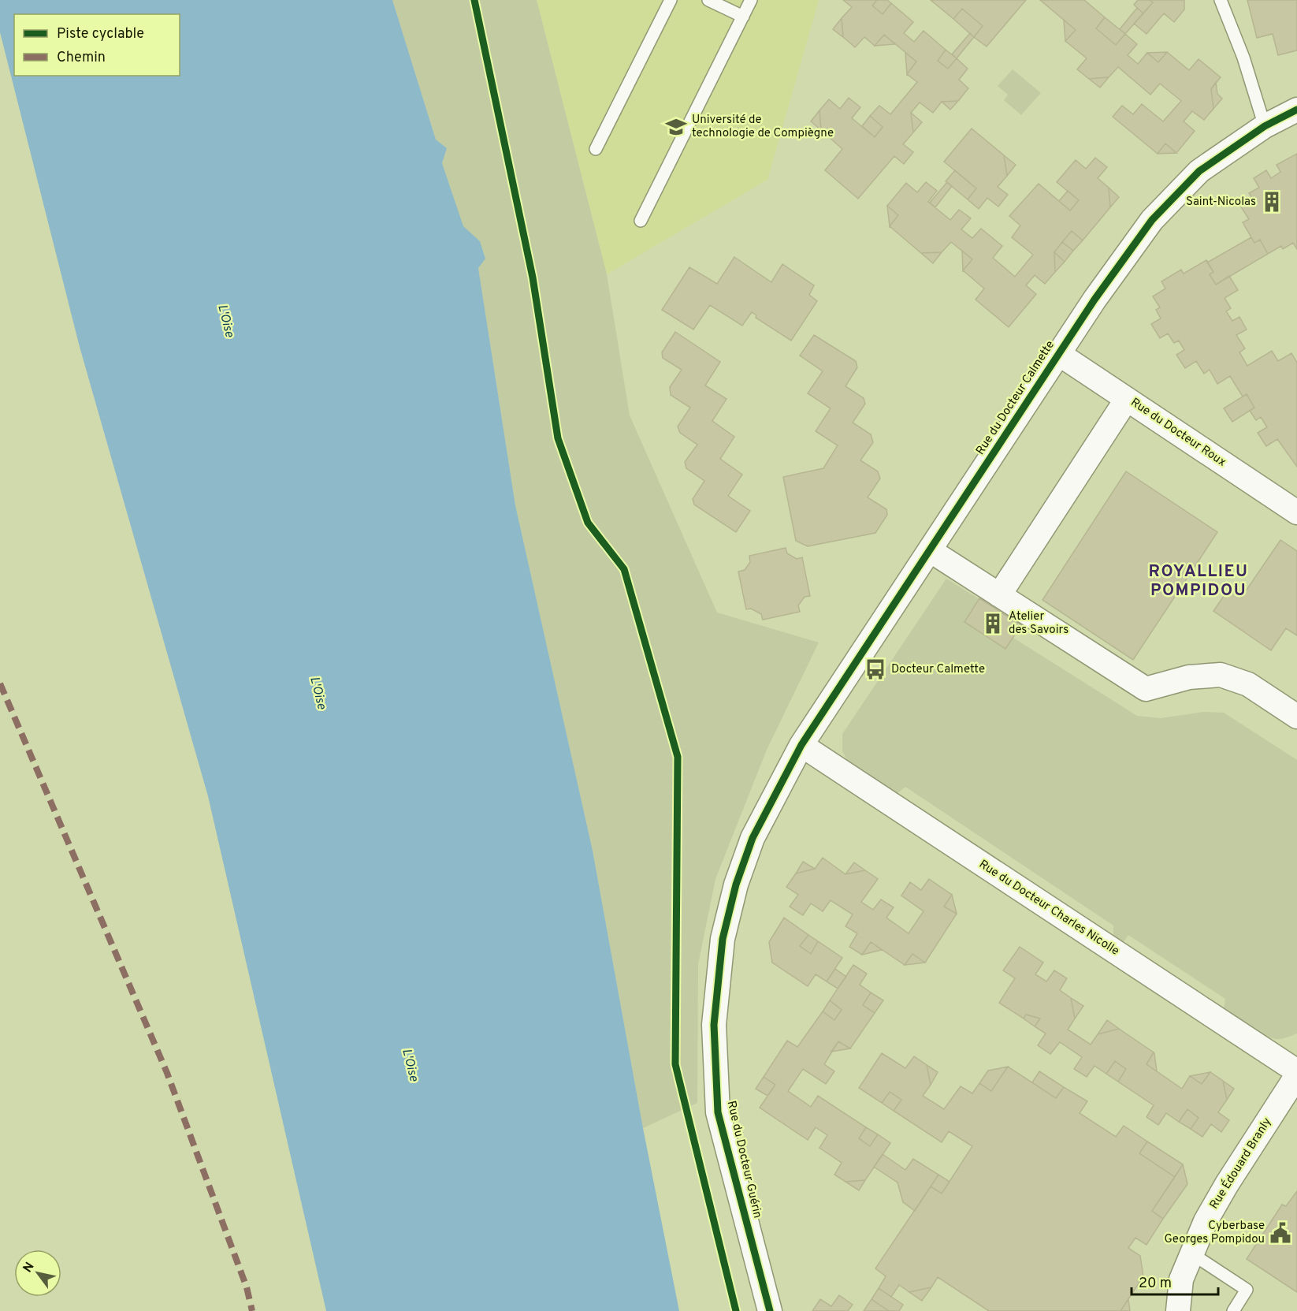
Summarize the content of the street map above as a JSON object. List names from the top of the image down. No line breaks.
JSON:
{"streets":{"street":["Rue du Docteur Calmette","Rue du Docteur Roux","Rue du Docteur Charles Nicolle","Rue du Docteur Guérin","Rue Édouard Branly"]},"crossings":[["Rue du Docteur Calmette","Rue du Docteur Roux"],["Rue du Docteur Calmette","Rue du Docteur Charles Nicolle"],["Rue du Docteur Calmette","Rue du Docteur Guérin"],["Rue du Docteur Charles Nicolle","Rue du Docteur Guérin"]],"districts":["ROYALLIEU POMPIDOU"],"water":["L'Oise"],"places":{"school or university":["Université de technologie de Compiègne"],"building":["Saint-Nicolas","Atelier des Savoirs"],"bus stop":["Docteur Calmette"],"public building":["Cyberbase Georges Pompidou"]},"legend":["Piste cyclable","Chemin"],"scale_bar":"20 m","north":"top left"}
